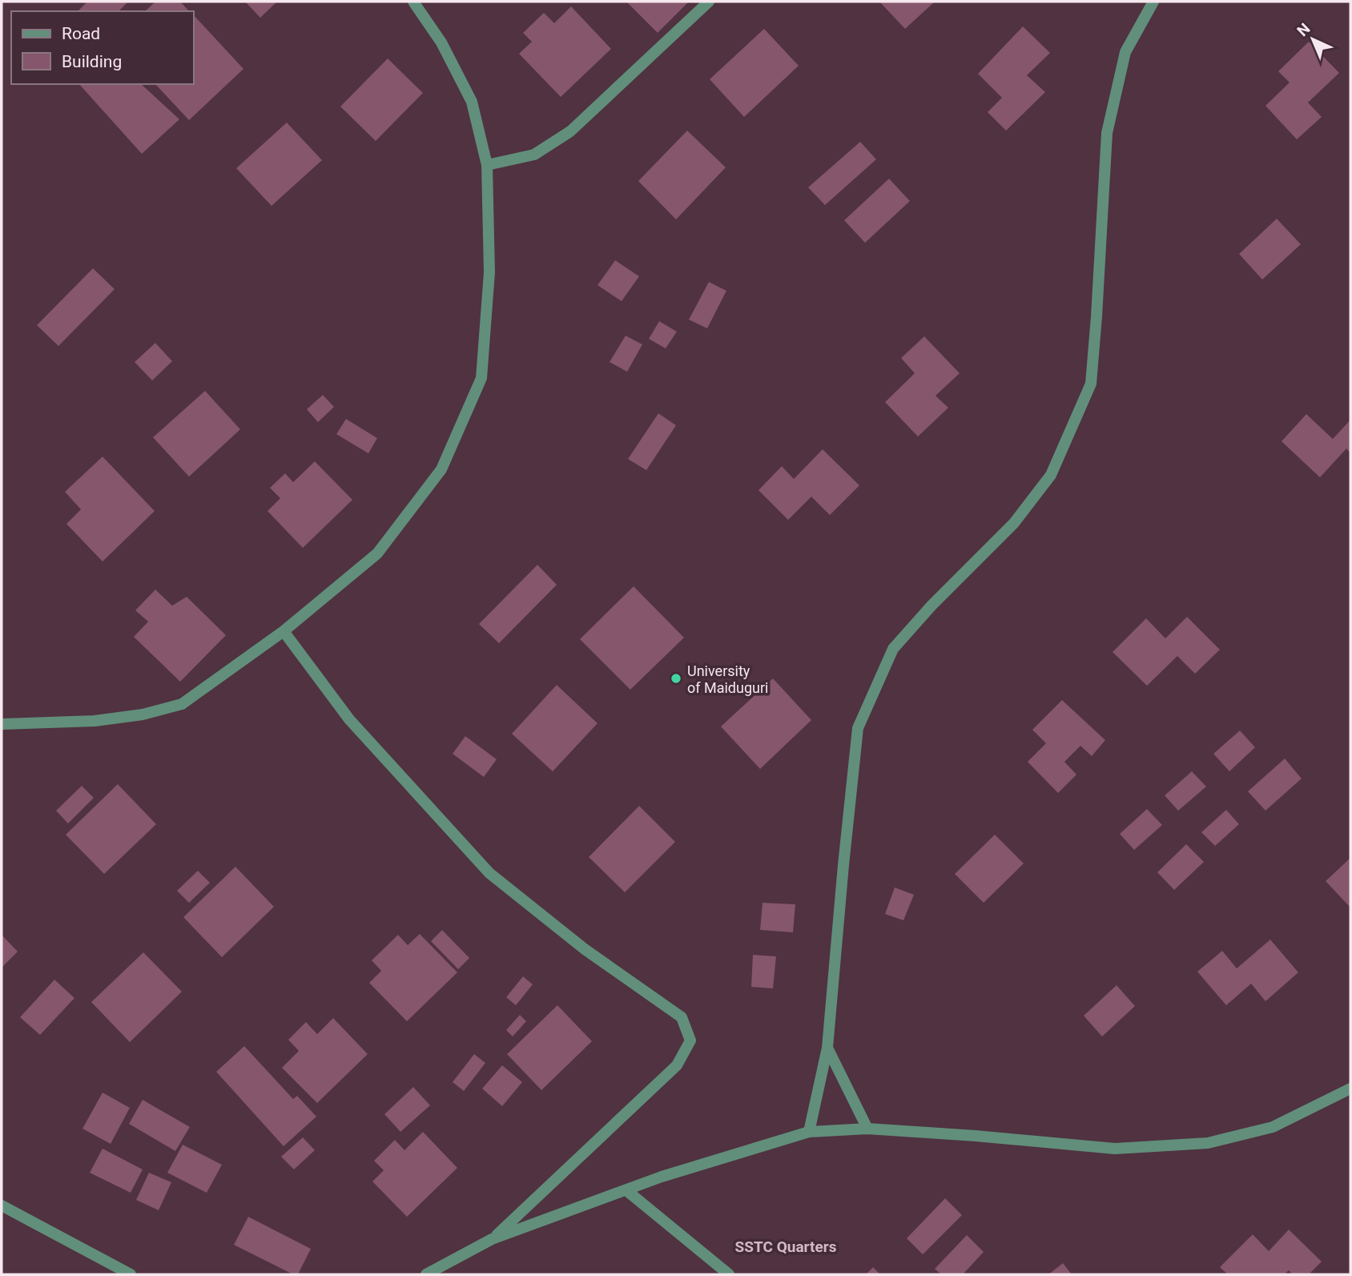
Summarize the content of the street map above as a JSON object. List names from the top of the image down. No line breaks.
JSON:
{"districts":["SSTC Quarters"],"places":["University of Maiduguri"],"legend":["Road","Building"],"north":"top left"}
